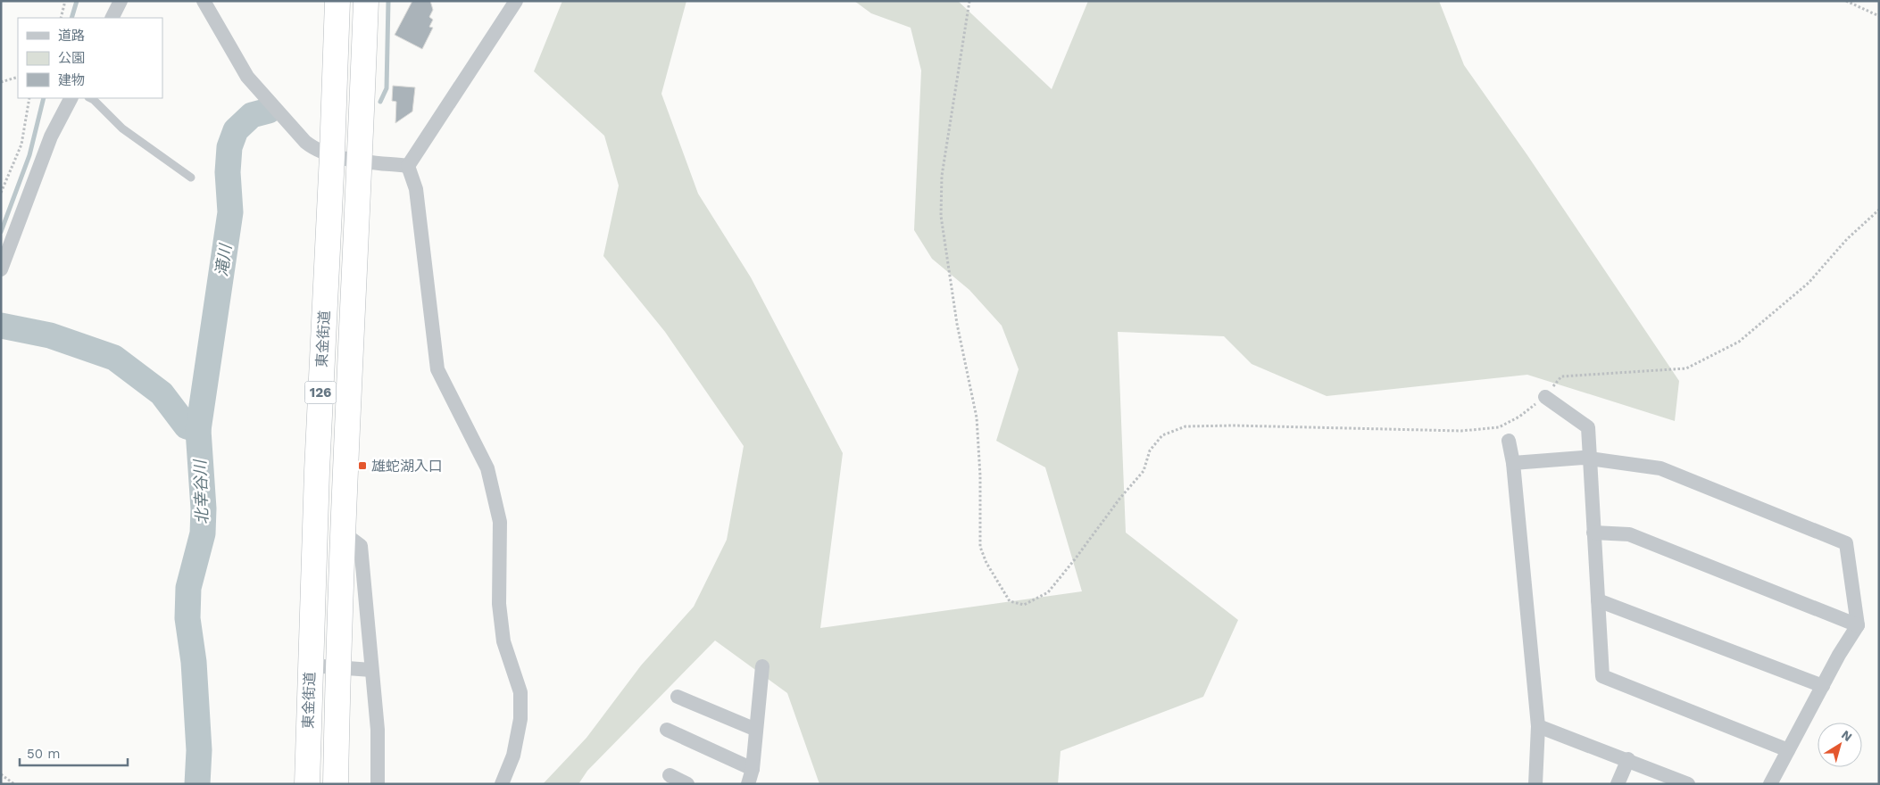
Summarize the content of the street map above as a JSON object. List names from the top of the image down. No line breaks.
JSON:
{"streets":{"highway":["東金街道","126"]},"water":["滝川","北幸谷川"],"places":{"transit":["雄蛇湖入口"]},"legend":["道路","公園","建物"],"scale_bar":"50 m","north":"top right"}
